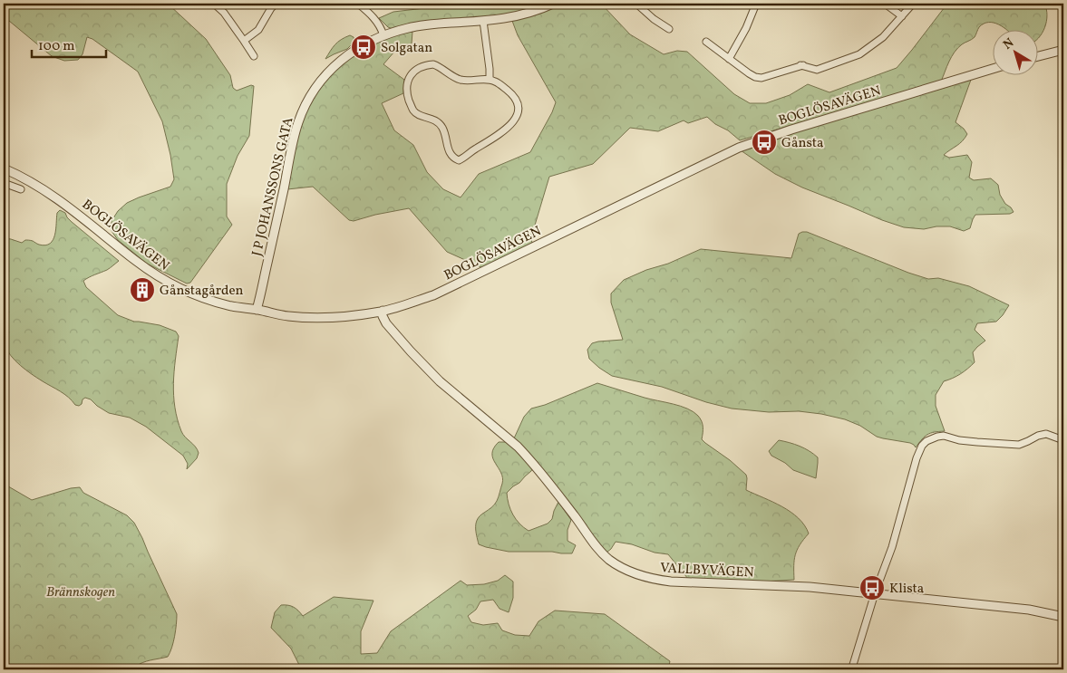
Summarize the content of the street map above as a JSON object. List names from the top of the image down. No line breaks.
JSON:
{"streets":{"street":["BOGLÖSAVÄGEN","J P JOHANSSONS GATA","VALLBYVÄGEN"]},"crossings":[["BOGLÖSAVÄGEN","J P JOHANSSONS GATA"],["BOGLÖSAVÄGEN","VALLBYVÄGEN"]],"parks":["Brännskogen"],"places":{"bus stop":["Solgatan","Gånsta","Klista"],"building":["Gånstagården"]},"scale_bar":"100 m","north":"top left"}
